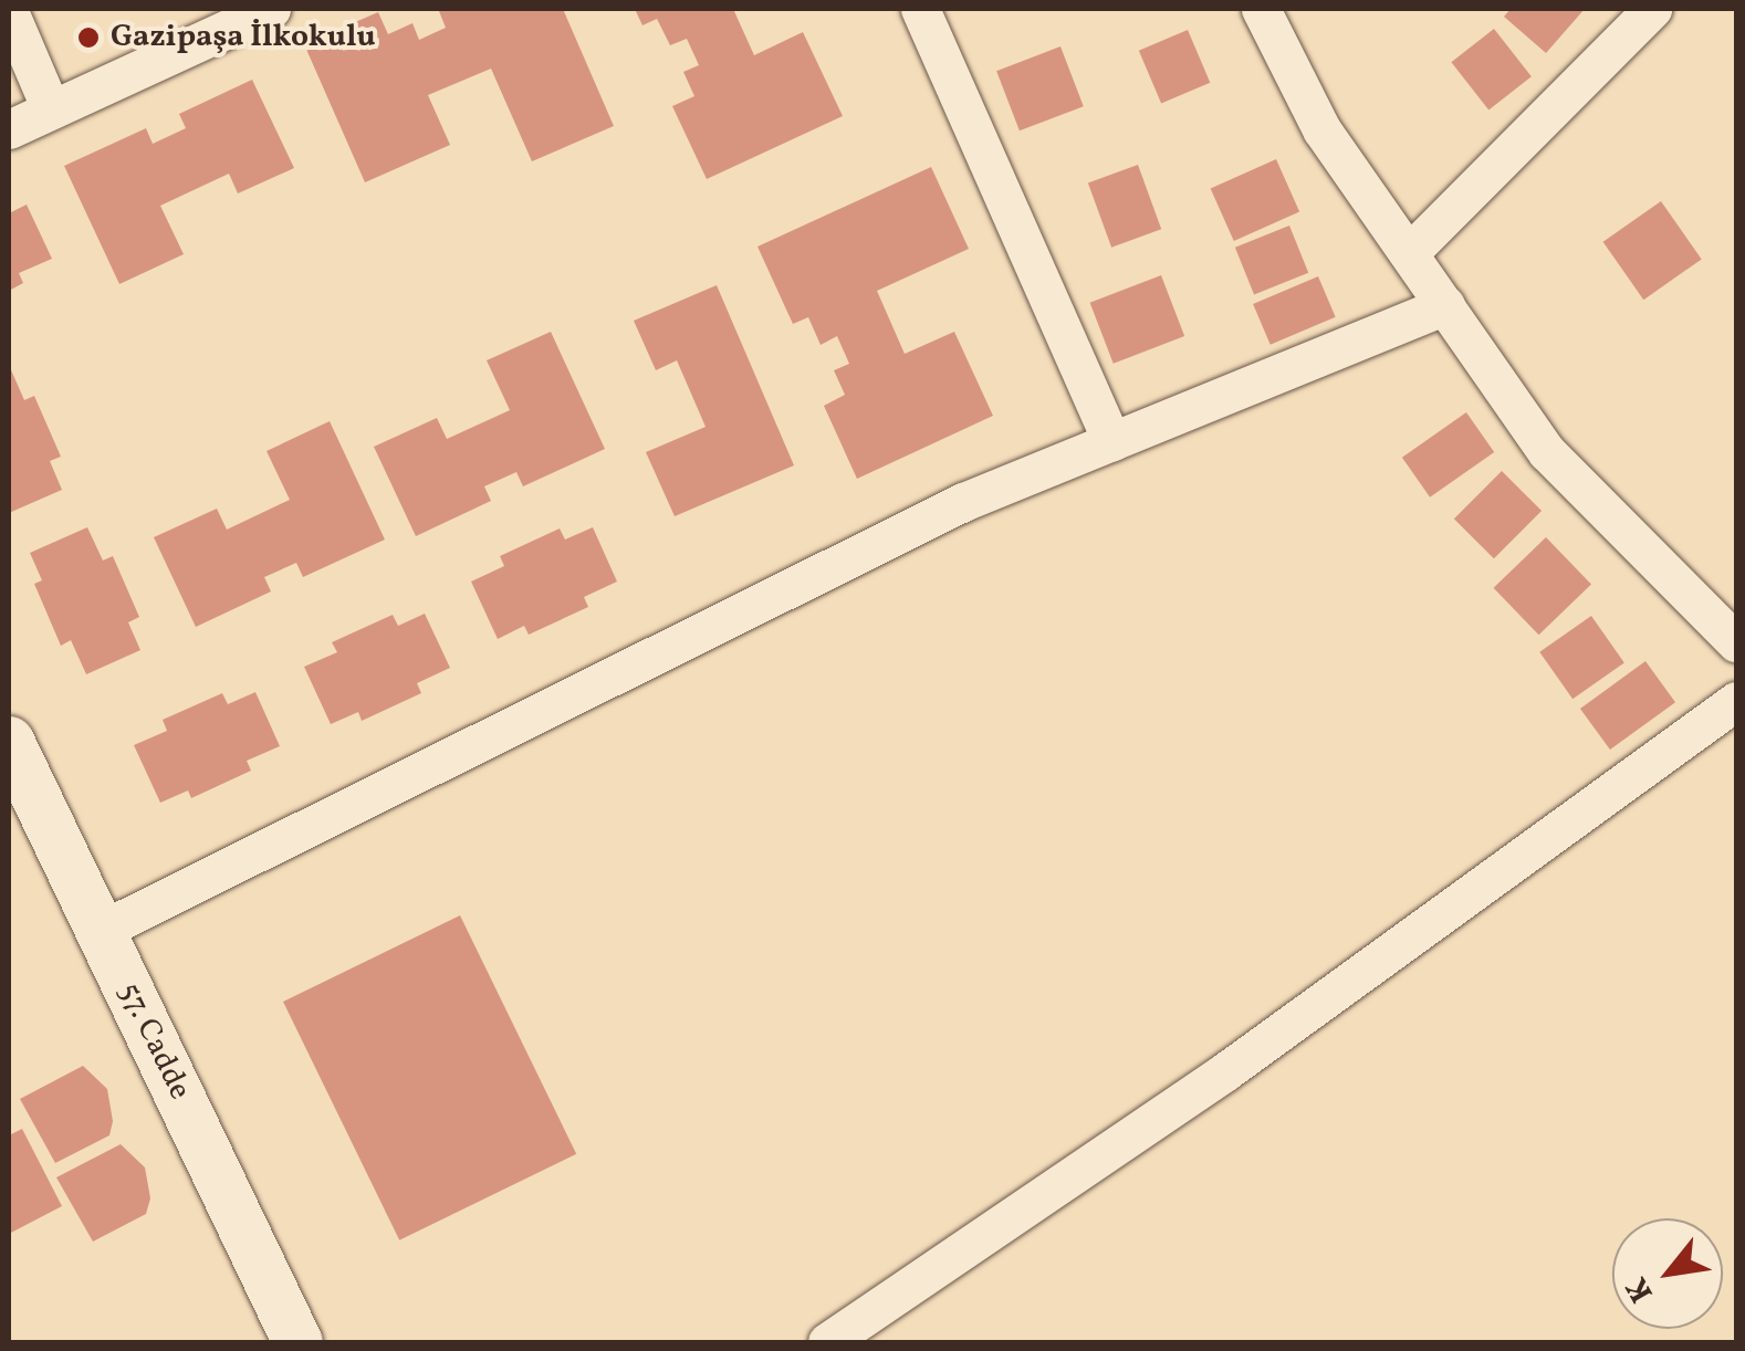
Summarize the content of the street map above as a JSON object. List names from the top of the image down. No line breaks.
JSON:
{"streets":{"street":["57. Cadde"]},"places":["Gazipaşa İlkokulu"],"north":"bottom left"}
